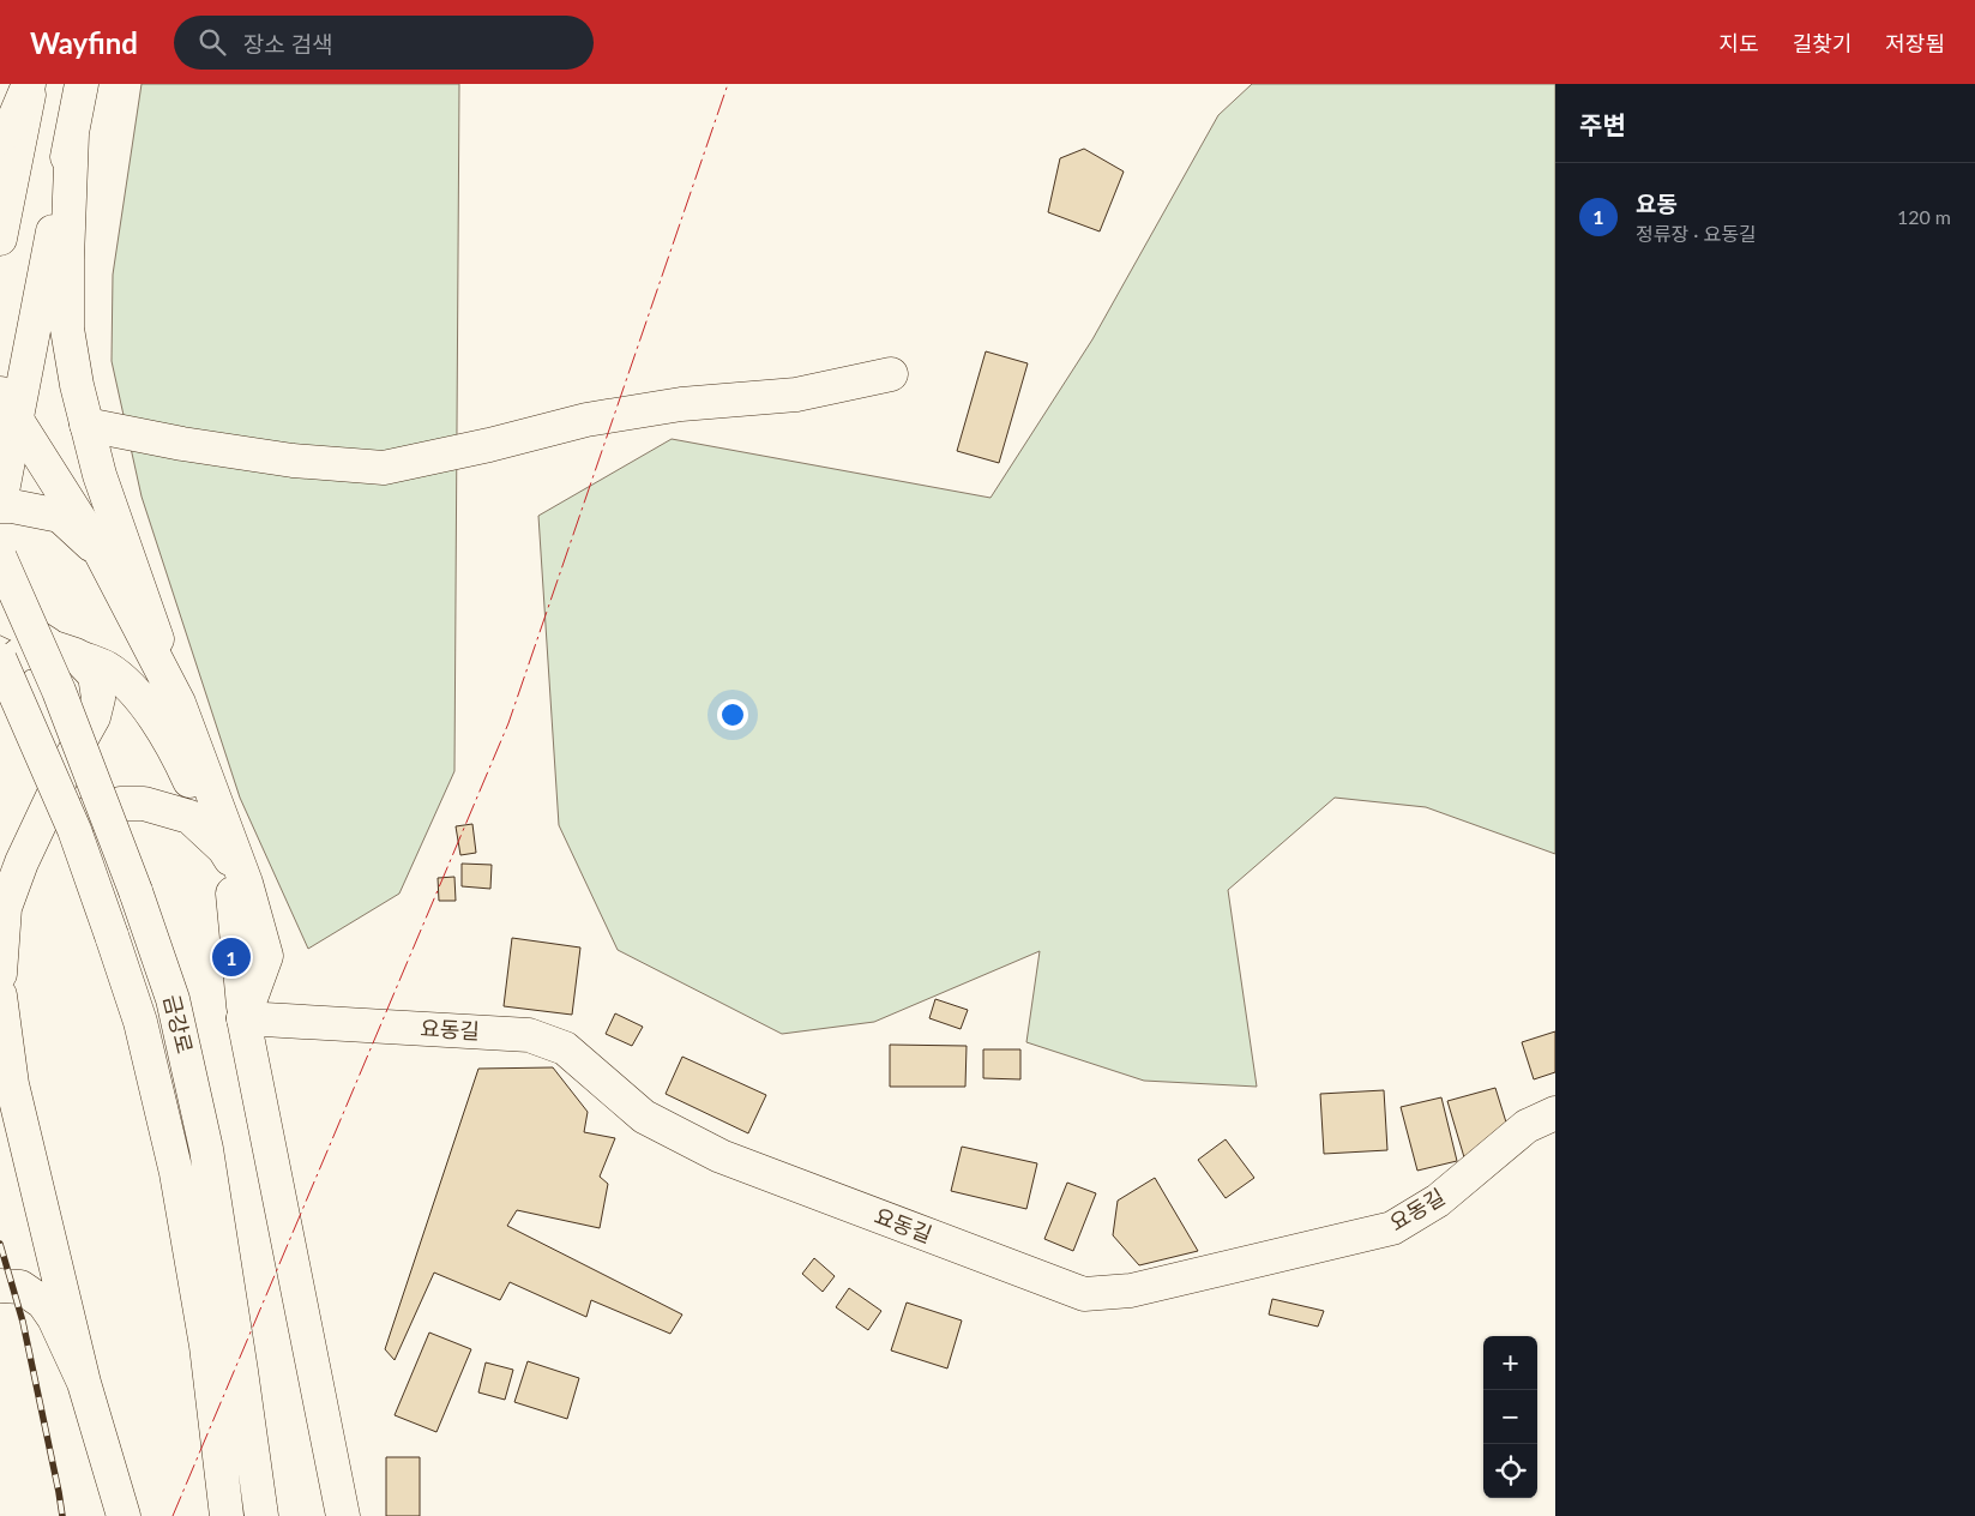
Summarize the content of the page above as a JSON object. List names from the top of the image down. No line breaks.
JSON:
{"streets":{"main road":["금강로","요동길"]},"page":{"header":"Wayfind","search":"장소 검색","nav":["지도","길찾기","저장됨"],"heading":"주변","list":[{"mark":"1","name":"요동","note":"정류장 · 요동길","value":"120 m"}],"pins":"1","map_buttons":["+","−"]}}
